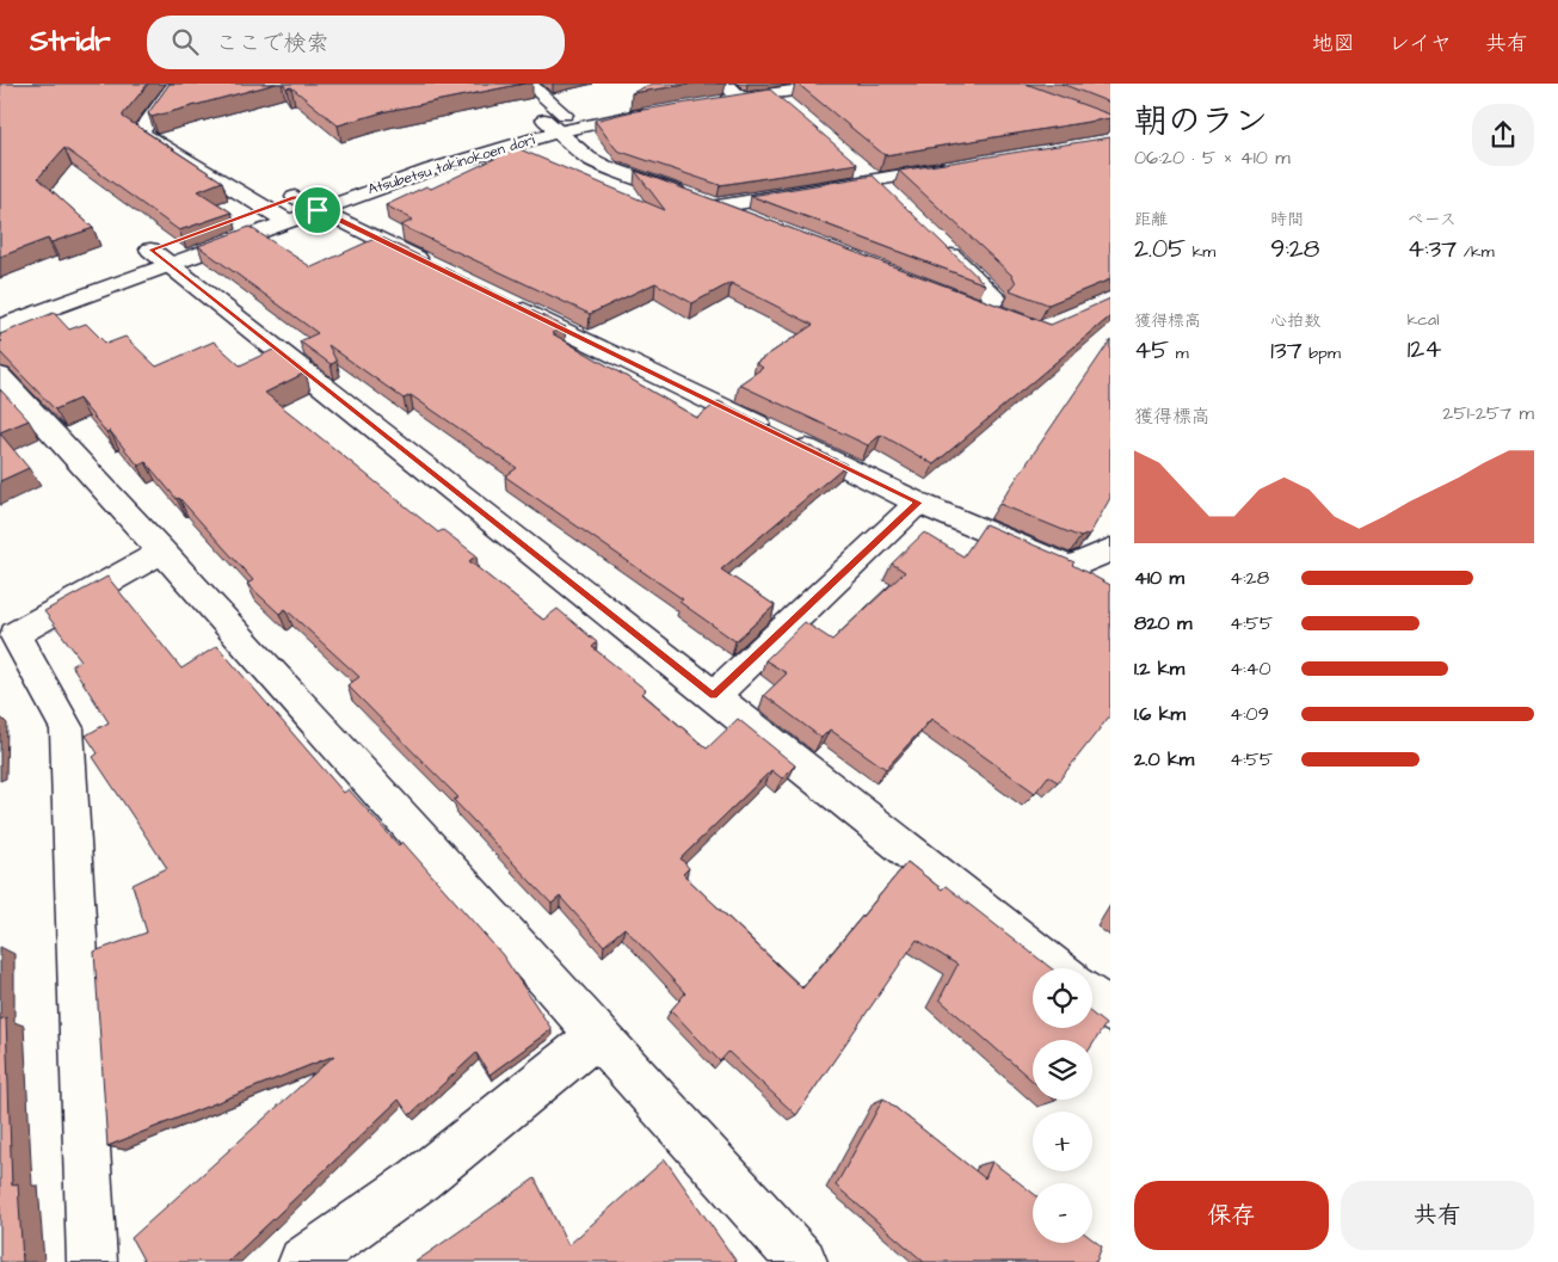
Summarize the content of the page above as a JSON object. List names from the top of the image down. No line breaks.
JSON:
{"streets":{"street":["Atsubetsu takinokoen dori"]},"page":{"header":"Stridr","search":"ここで検索","nav":["地図","レイヤ","共有"],"heading":["朝のラン","06:20 · 5 × 410 m"],"stats":[["距離","2.05 km"],["時間","9:28"],["ペース","4:37 /km"],["獲得標高","45 m"],["心拍数","137 bpm"],["kcal","124"]],"chart":["獲得標高","251–257 m"],"list":[{"name":"410 m","note":"4:28"},{"name":"820 m","note":"4:55"},{"name":"1.2 km","note":"4:40"},{"name":"1.6 km","note":"4:09"},{"name":"2.0 km","note":"4:55"}],"map_buttons":["+","−"],"buttons":["保存","共有"]}}
